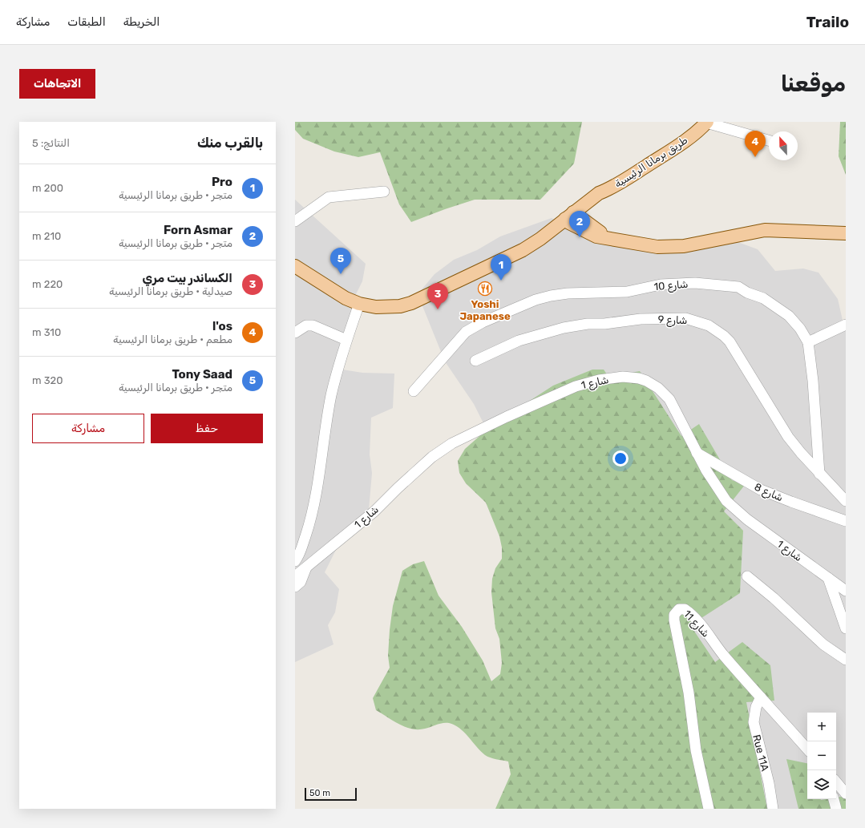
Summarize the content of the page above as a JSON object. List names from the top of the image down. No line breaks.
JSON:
{"streets":{"main road":["طريق برمانا الرئيسية"],"street":["شارع 10","شارع 9","شارع 1","شارع 8","شارع 11","Rue 11A"]},"crossings":[["شارع 10","شارع 9"],["شارع 1","شارع 8"],["شارع 11","Rue 11A"]],"places":{"restaurant":["Yoshi Japanese"]},"scale_bar":"50 m","north":"top","page":{"header":"Trailo","nav":["الخريطة","الطبقات","مشاركة"],"buttons":["الاتجاهات",["حفظ","مشاركة"]],"title":"موقعنا","heading":["بالقرب منك","النتائج: 5"],"pins":["4","2","5","1","3"],"list":[{"mark":"1","name":"Pro","note":"متجر · طريق برمانا الرئيسية","value":"200 m"},{"mark":"2","name":"Forn Asmar","note":"متجر · طريق برمانا الرئيسية","value":"210 m"},{"mark":"3","name":"الكساندر بيت مري","note":"صيدلية · طريق برمانا الرئيسية","value":"220 m"},{"mark":"4","name":"l'os","note":"مطعم · طريق برمانا الرئيسية","value":"310 m"},{"mark":"5","name":"Tony Saad","note":"متجر · طريق برمانا الرئيسية","value":"320 m"}],"map_buttons":["+","−"],"scale":"50 m"}}
